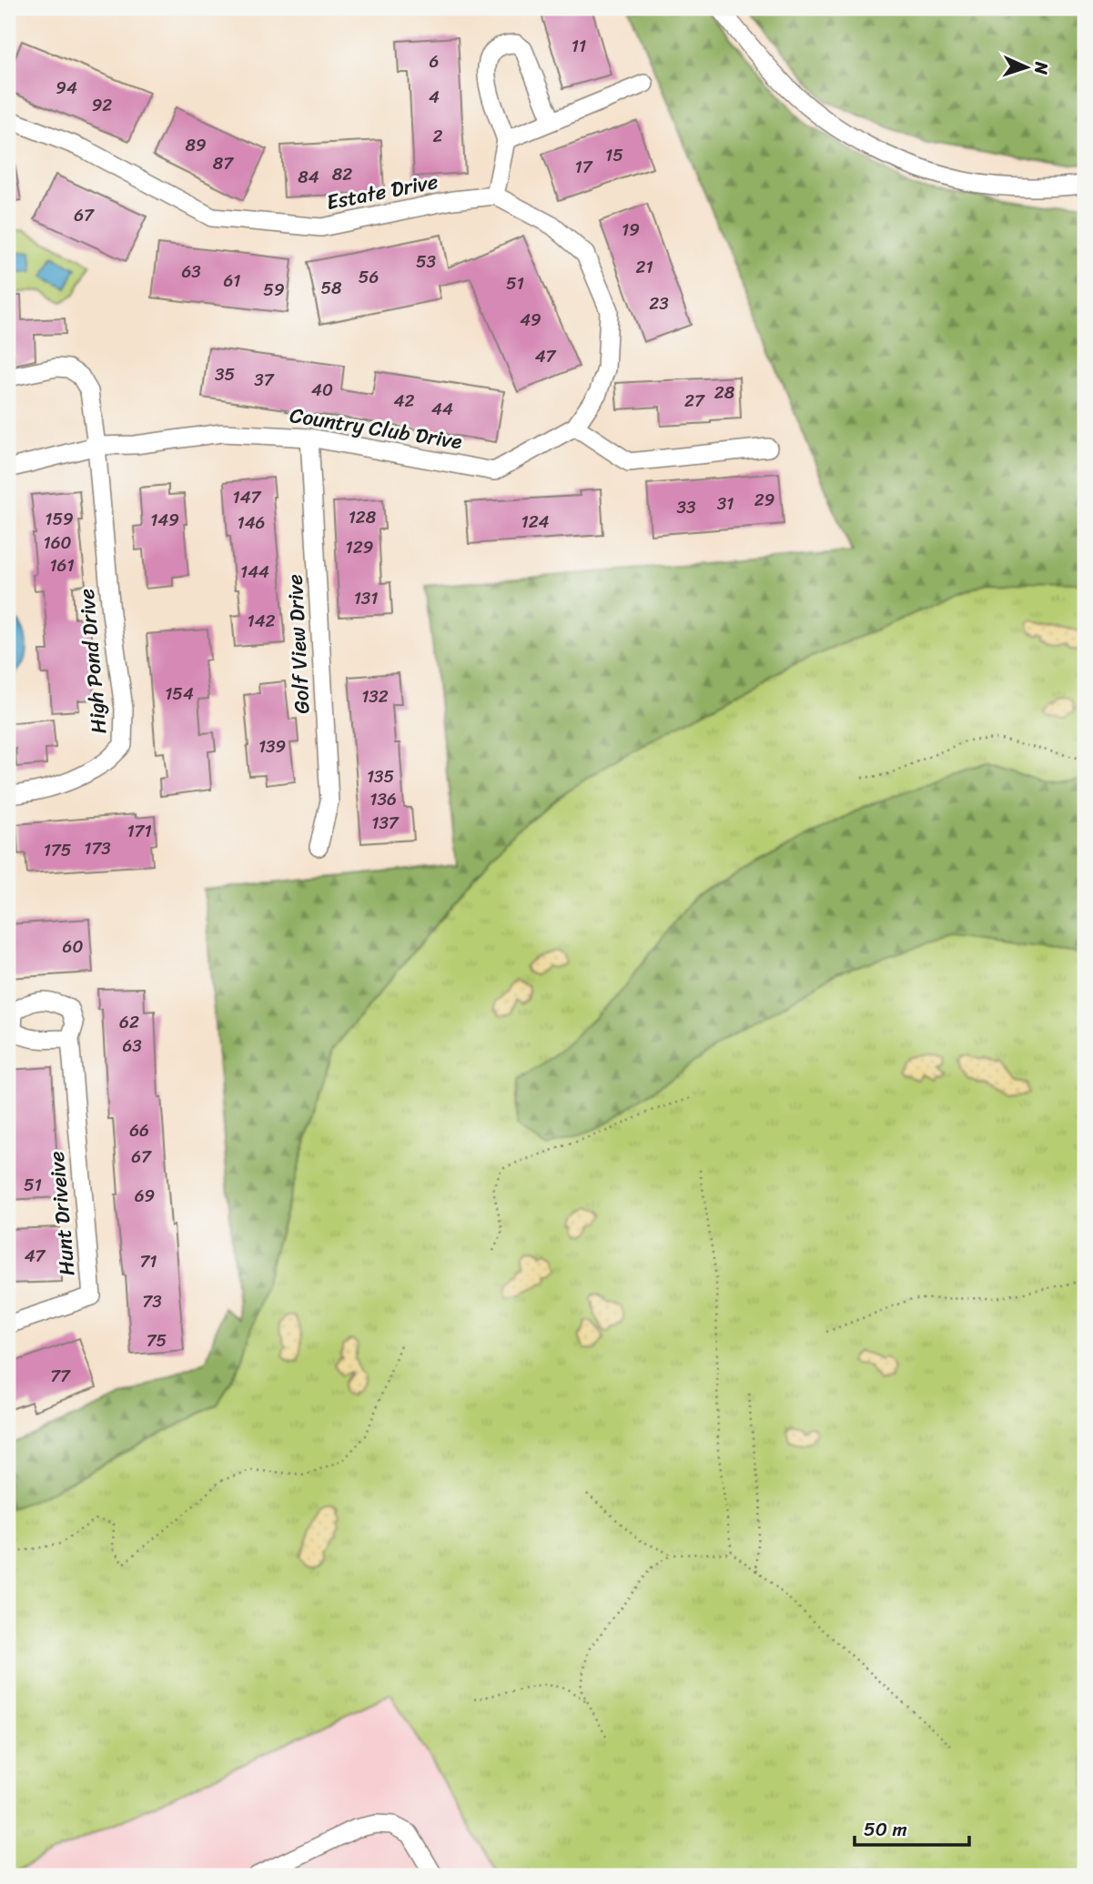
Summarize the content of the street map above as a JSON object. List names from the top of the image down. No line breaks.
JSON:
{"streets":{"street":["Estate Drive","Country Club Drive","Golf View Drive","High Pond Drive","Hunt Driveive"]},"crossings":[["Country Club Drive","Golf View Drive"],["Country Club Drive","High Pond Drive"]],"house_numbers":["11","6","94","4","92","2","89","15","87","17","82","84","67","19","53","21","63","56","61","51","58","59","23","49","47","35","37","40","28","42","27","44","147","29","31","33","128","159","149","124","146","160","129","161","144","131","142","154","132","139","135","136","137","171","173","175","60","62","63","66","67","51","69","47","71","73","75","77"],"scale_bar":"50 m","north":"right"}
